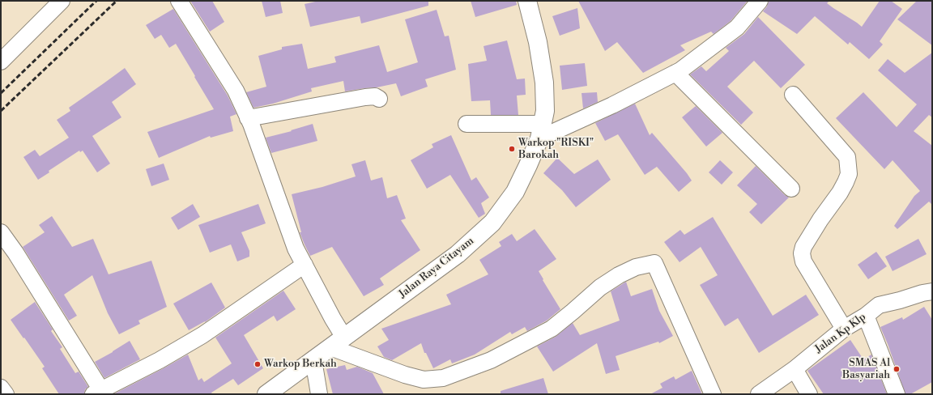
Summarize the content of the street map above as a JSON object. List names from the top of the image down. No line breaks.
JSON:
{"streets":{"main road":["Jalan Raya Citayam"],"street":["Jalan Kp Klp"]},"places":["Warkop \"RISKI\" Barokah","Warkop Berkah","SMAS Al Basyariah"]}
